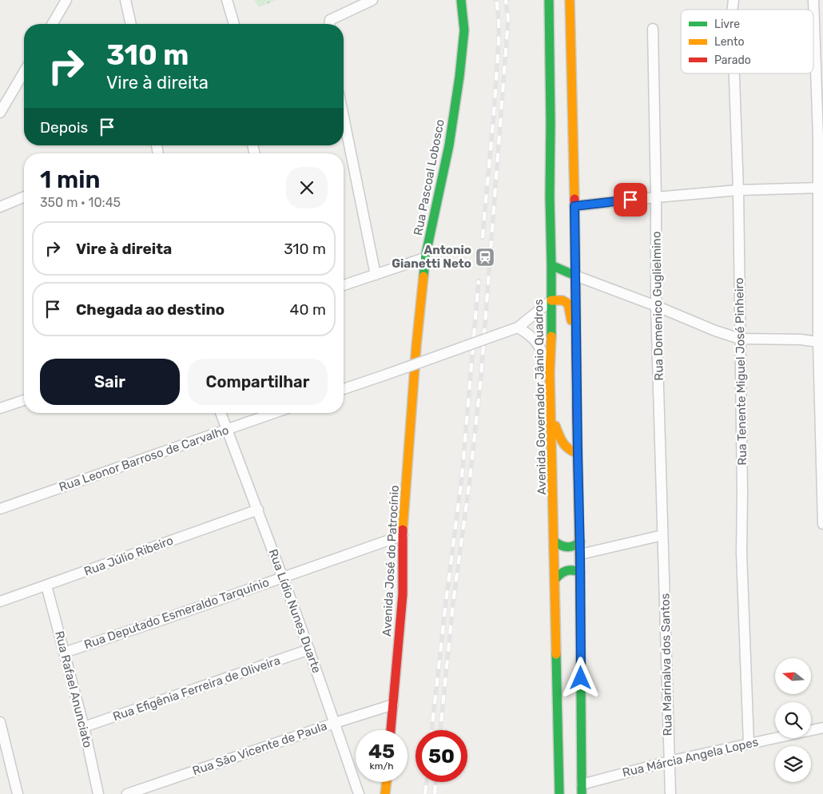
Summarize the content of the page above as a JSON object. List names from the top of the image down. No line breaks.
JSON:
{"streets":{"main road":["Rua Pascoal Lobosco","Avenida Governador Jânio Quadros","Avenida José do Patrocínio"],"street":["Rua Domenico Guglielmino","Rua Tenente Miguel José Pinheiro","Rua Leonor Barroso de Carvalho","Rua Júlio Ribeiro","Rua Lídio Nunes Duarte","Rua Deputado Esmeraldo Tarquínio","Rua Marinalva dos Santos","Rua Efigênia Ferreira de Oliveira","Rua Rafael Anunciato","Rua São Vicente de Paula","Rua Márcia Angela Lopes"]},"crossings":[["Rua Pascoal Lobosco","Avenida José do Patrocínio"],["Rua Domenico Guglielmino","Rua Marinalva dos Santos"],["Rua Tenente Miguel José Pinheiro","Rua Márcia Angela Lopes"],["Rua Leonor Barroso de Carvalho","Rua Lídio Nunes Duarte"],["Rua Júlio Ribeiro","Rua Lídio Nunes Duarte"],["Rua Júlio Ribeiro","Rua Rafael Anunciato"],["Avenida José do Patrocínio","Rua Deputado Esmeraldo Tarquínio"],["Avenida José do Patrocínio","Rua São Vicente de Paula"],["Rua Lídio Nunes Duarte","Rua Deputado Esmeraldo Tarquínio"],["Rua Lídio Nunes Duarte","Rua Efigênia Ferreira de Oliveira"],["Rua Lídio Nunes Duarte","Rua São Vicente de Paula"],["Rua Deputado Esmeraldo Tarquínio","Rua Rafael Anunciato"],["Rua Marinalva dos Santos","Rua Márcia Angela Lopes"],["Rua Efigênia Ferreira de Oliveira","Rua Rafael Anunciato"]],"places":{"station":["Antonio Gianetti Neto"]},"legend":["Livre","Lento","Parado"],"north":"left","page":{"turn":["310 m","Vire à direita"],"then":"Depois","heading":["1 min","350 m · 10:45"],"list":[{"name":"Vire à direita","value":"310 m"},{"name":"Chegada ao destino","value":"40 m"}],"buttons":["Sair","Compartilhar"],"speed":"45 km/h","limit":"50"}}
